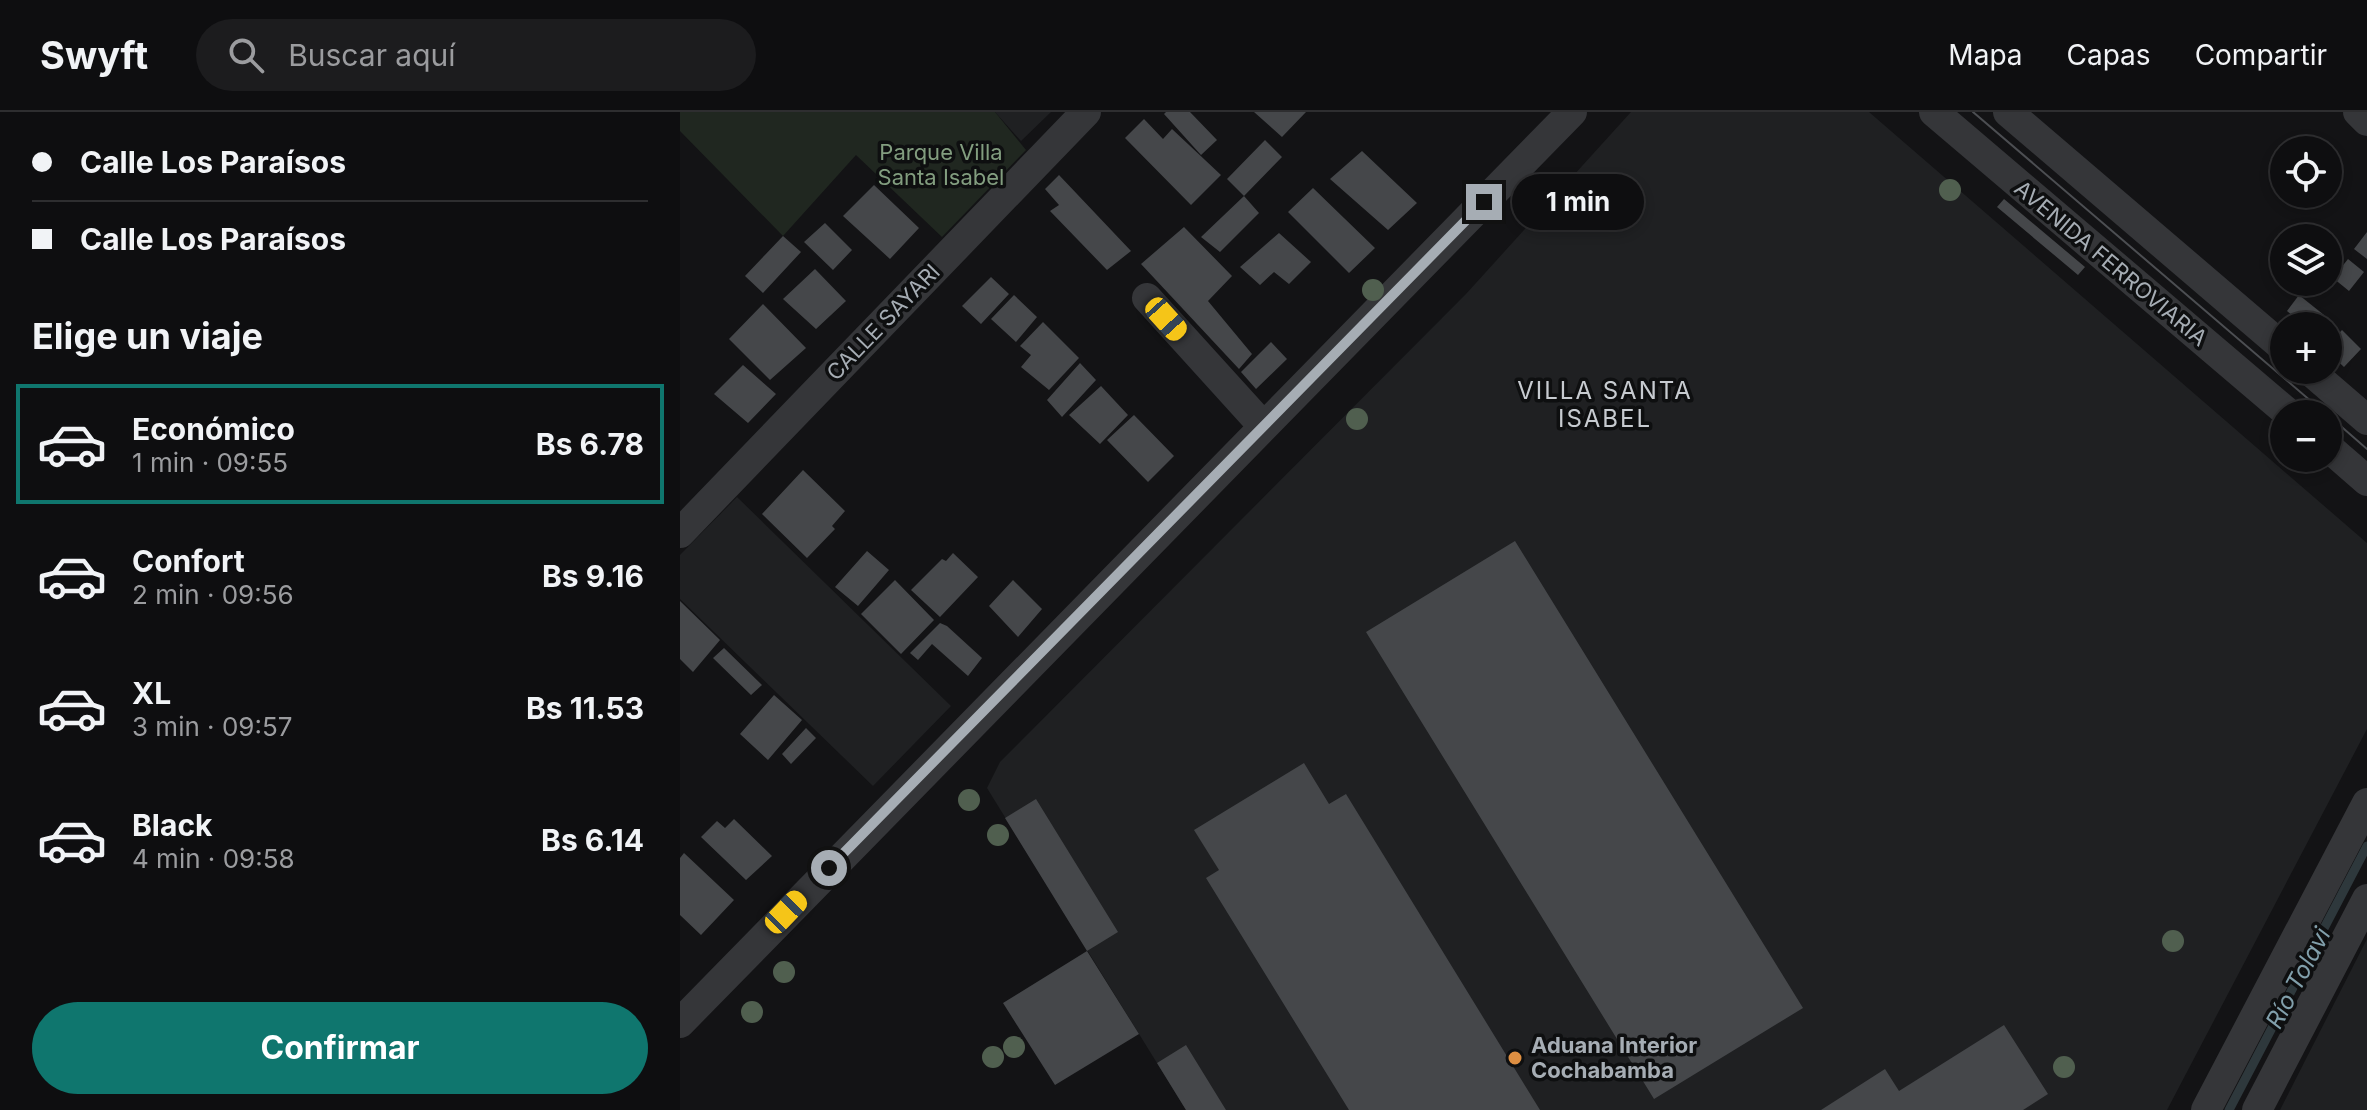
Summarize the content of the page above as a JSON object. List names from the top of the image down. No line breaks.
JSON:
{"streets":{"street":["AVENIDA FERROVIARIA","CALLE SAYARI"]},"districts":["VILLA SANTA ISABEL"],"water":["Río Tolavi"],"parks":["Parque Villa Santa Isabel"],"places":["Aduana Interior Cochabamba"],"page":{"header":"Swyft","search":"Buscar aquí","nav":["Mapa","Capas","Compartir"],"banner":["Calle Los Paraísos","Calle Los Paraísos"],"map_buttons":["+","−"],"bubble":"1 min","heading":"Elige un viaje","list":[{"name":"Económico","note":"1 min · 09:55","value":"Bs 6.78"},{"name":"Confort","note":"2 min · 09:56","value":"Bs 9.16"},{"name":"XL","note":"3 min · 09:57","value":"Bs 11.53"},{"name":"Black","note":"4 min · 09:58","value":"Bs 6.14"}],"buttons":"Confirmar"}}
